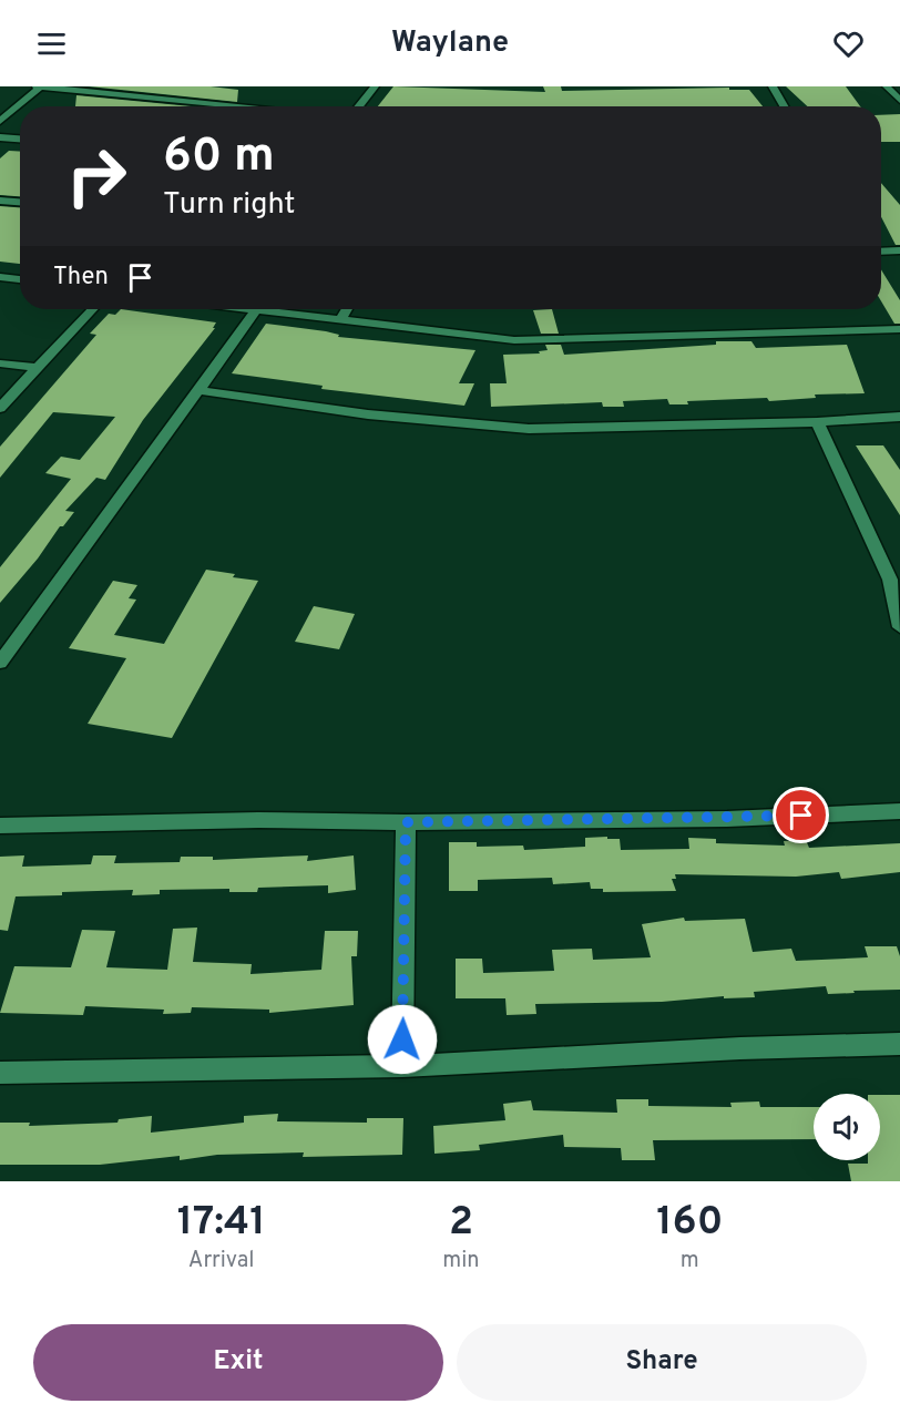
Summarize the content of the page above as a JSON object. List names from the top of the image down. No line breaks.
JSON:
{"page":{"header":"Waylane","turn":["60 m","Turn right"],"then":"Then","eta":["17:41","Arrival","2","min","160","m"],"buttons":["Exit","Share"]}}
